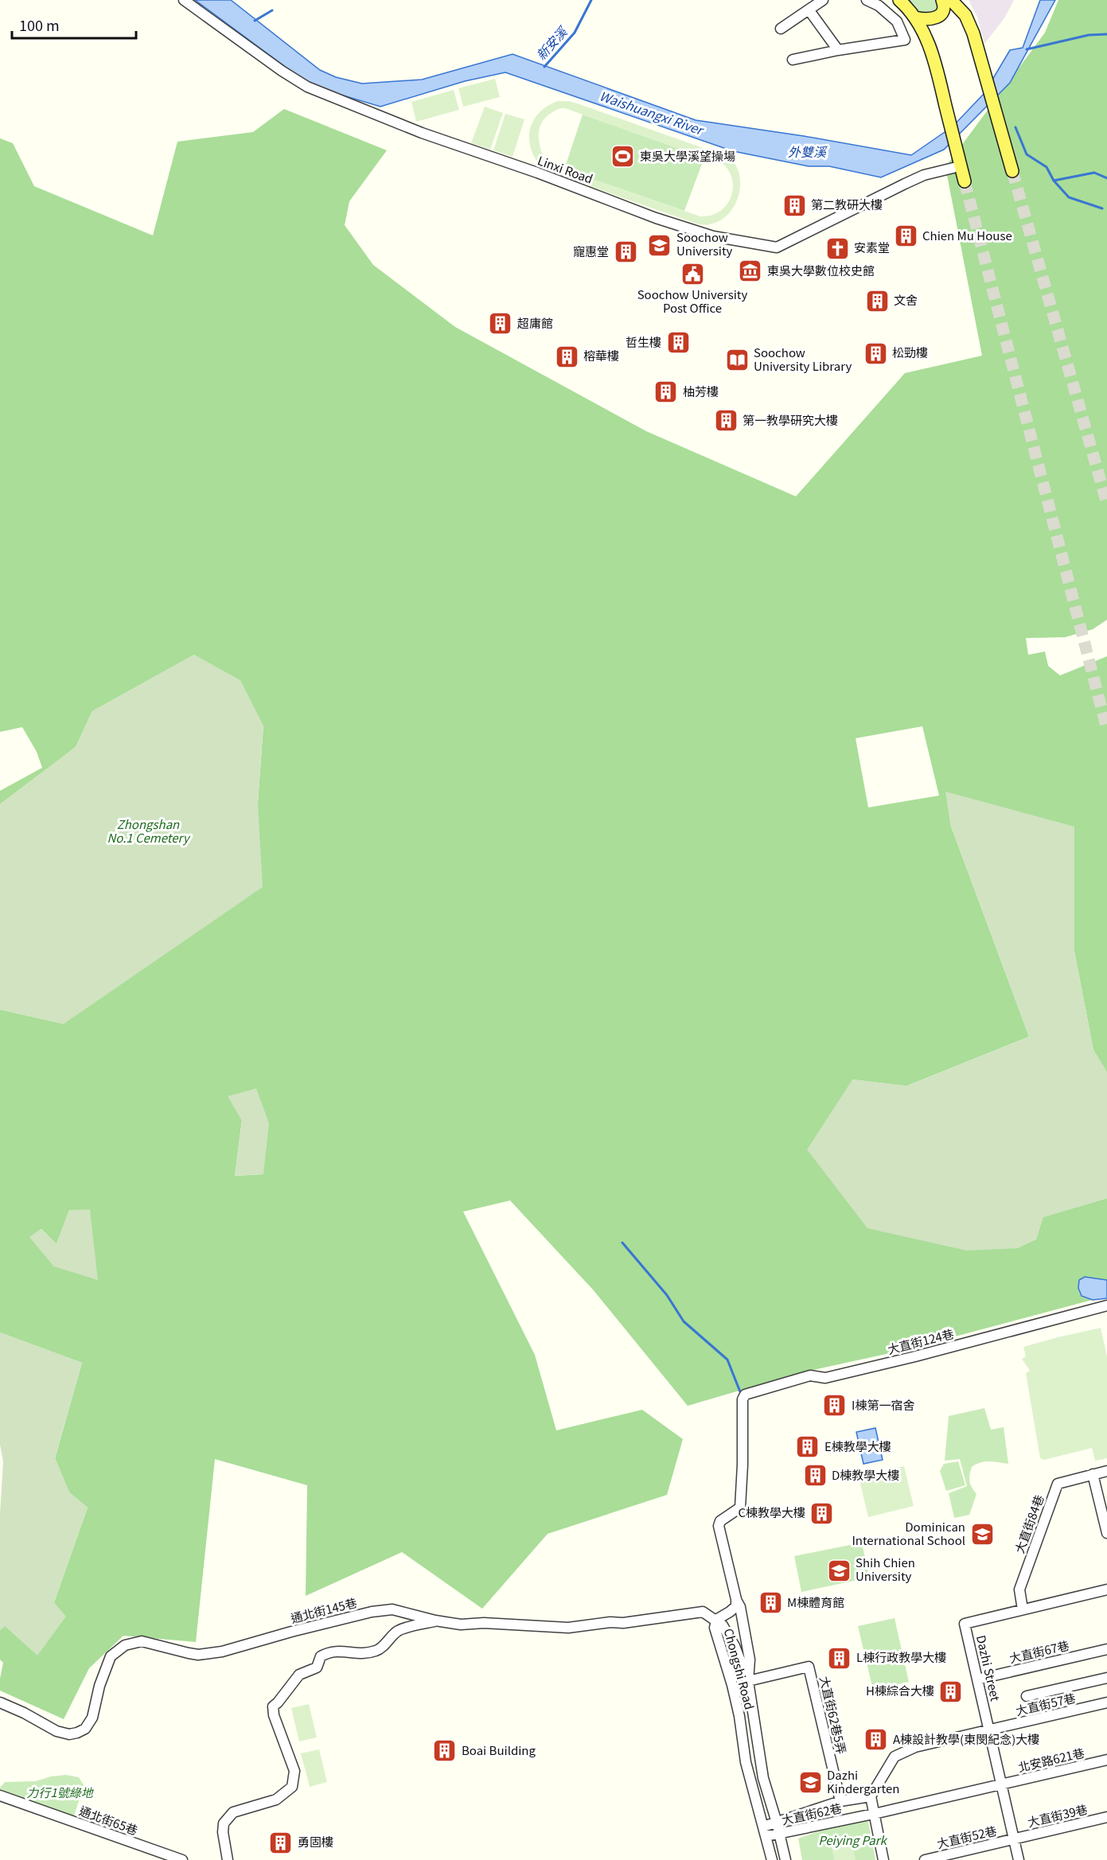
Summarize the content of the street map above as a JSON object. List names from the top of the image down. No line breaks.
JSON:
{"streets":{"street":["Linxi Road","大直街124巷","大直街84巷","通北街145巷","大直街67巷","Dazhi Street","Chongshi Road","大直街57巷","大直街62巷5弄","北安路621巷","大直街62巷","大直街39巷","通北街65巷","大直街52巷"]},"crossings":[["大直街84巷","Dazhi Street"],["通北街145巷","Chongshi Road"],["大直街67巷","Dazhi Street"],["Dazhi Street","大直街57巷"],["Dazhi Street","北安路621巷"],["Dazhi Street","大直街62巷"],["Dazhi Street","大直街39巷"],["Dazhi Street","大直街52巷"],["Chongshi Road","大直街62巷5弄"],["Chongshi Road","大直街62巷"],["北安路621巷","大直街62巷"],["大直街39巷","大直街52巷"]],"water":["新安溪","Waishuangxi River","外雙溪"],"parks":["Zhongshan No.1 Cemetery","力行1號綠地","Peiying Park"],"places":{"sports":["東吳大學溪望操場"],"building":["第二教研大樓","Chien Mu House","寵惠堂","文舍","超庸館","哲生樓","松勁樓","榕華樓","柚芳樓","第一教學研究大樓","I棟第一宿舍","E棟教學大樓","D棟教學大樓","C棟教學大樓","M棟體育館","L棟行政教學大樓","H棟綜合大樓","A棟設計教學(東閔紀念)大樓","Boai Building","勇固樓"],"school or university":["Soochow University","Dominican International School","Shih Chien University","Dazhi Kindergarten"],"church":["安素堂"],"museum":["東吳大學數位校史館"],"public building":["Soochow University Post Office"],"library":["Soochow University Library"]},"scale_bar":"100 m"}
